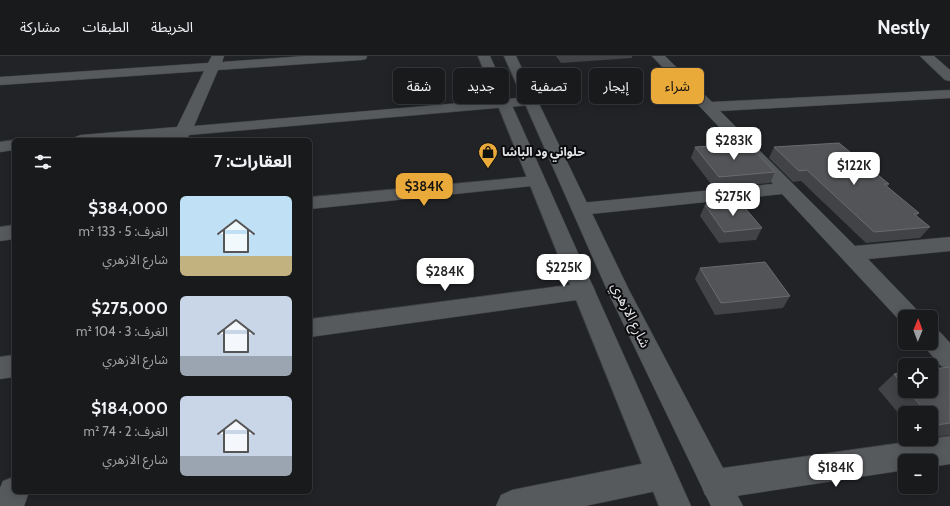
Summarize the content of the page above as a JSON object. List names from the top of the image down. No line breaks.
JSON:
{"streets":{"street":["شارع الازهري"]},"places":{"shop":["حلواني ود الباشا"]},"north":"top","page":{"header":"Nestly","nav":["الخريطة","الطبقات","مشاركة"],"chip":["شراء","إيجار","تصفية","جديد","شقة"],"price":["$283K","$122K","$384K","$275K","$225K","$284K","$184K"],"heading":"العقارات: 7","list":[{"name":"$384,000","note":"الغرف: 5 · 133 m² · شارع الازهري"},{"name":"$275,000","note":"الغرف: 3 · 104 m² · شارع الازهري"},{"name":"$184,000","note":"الغرف: 2 · 74 m² · شارع الازهري"}],"map_buttons":["+","−"]}}
